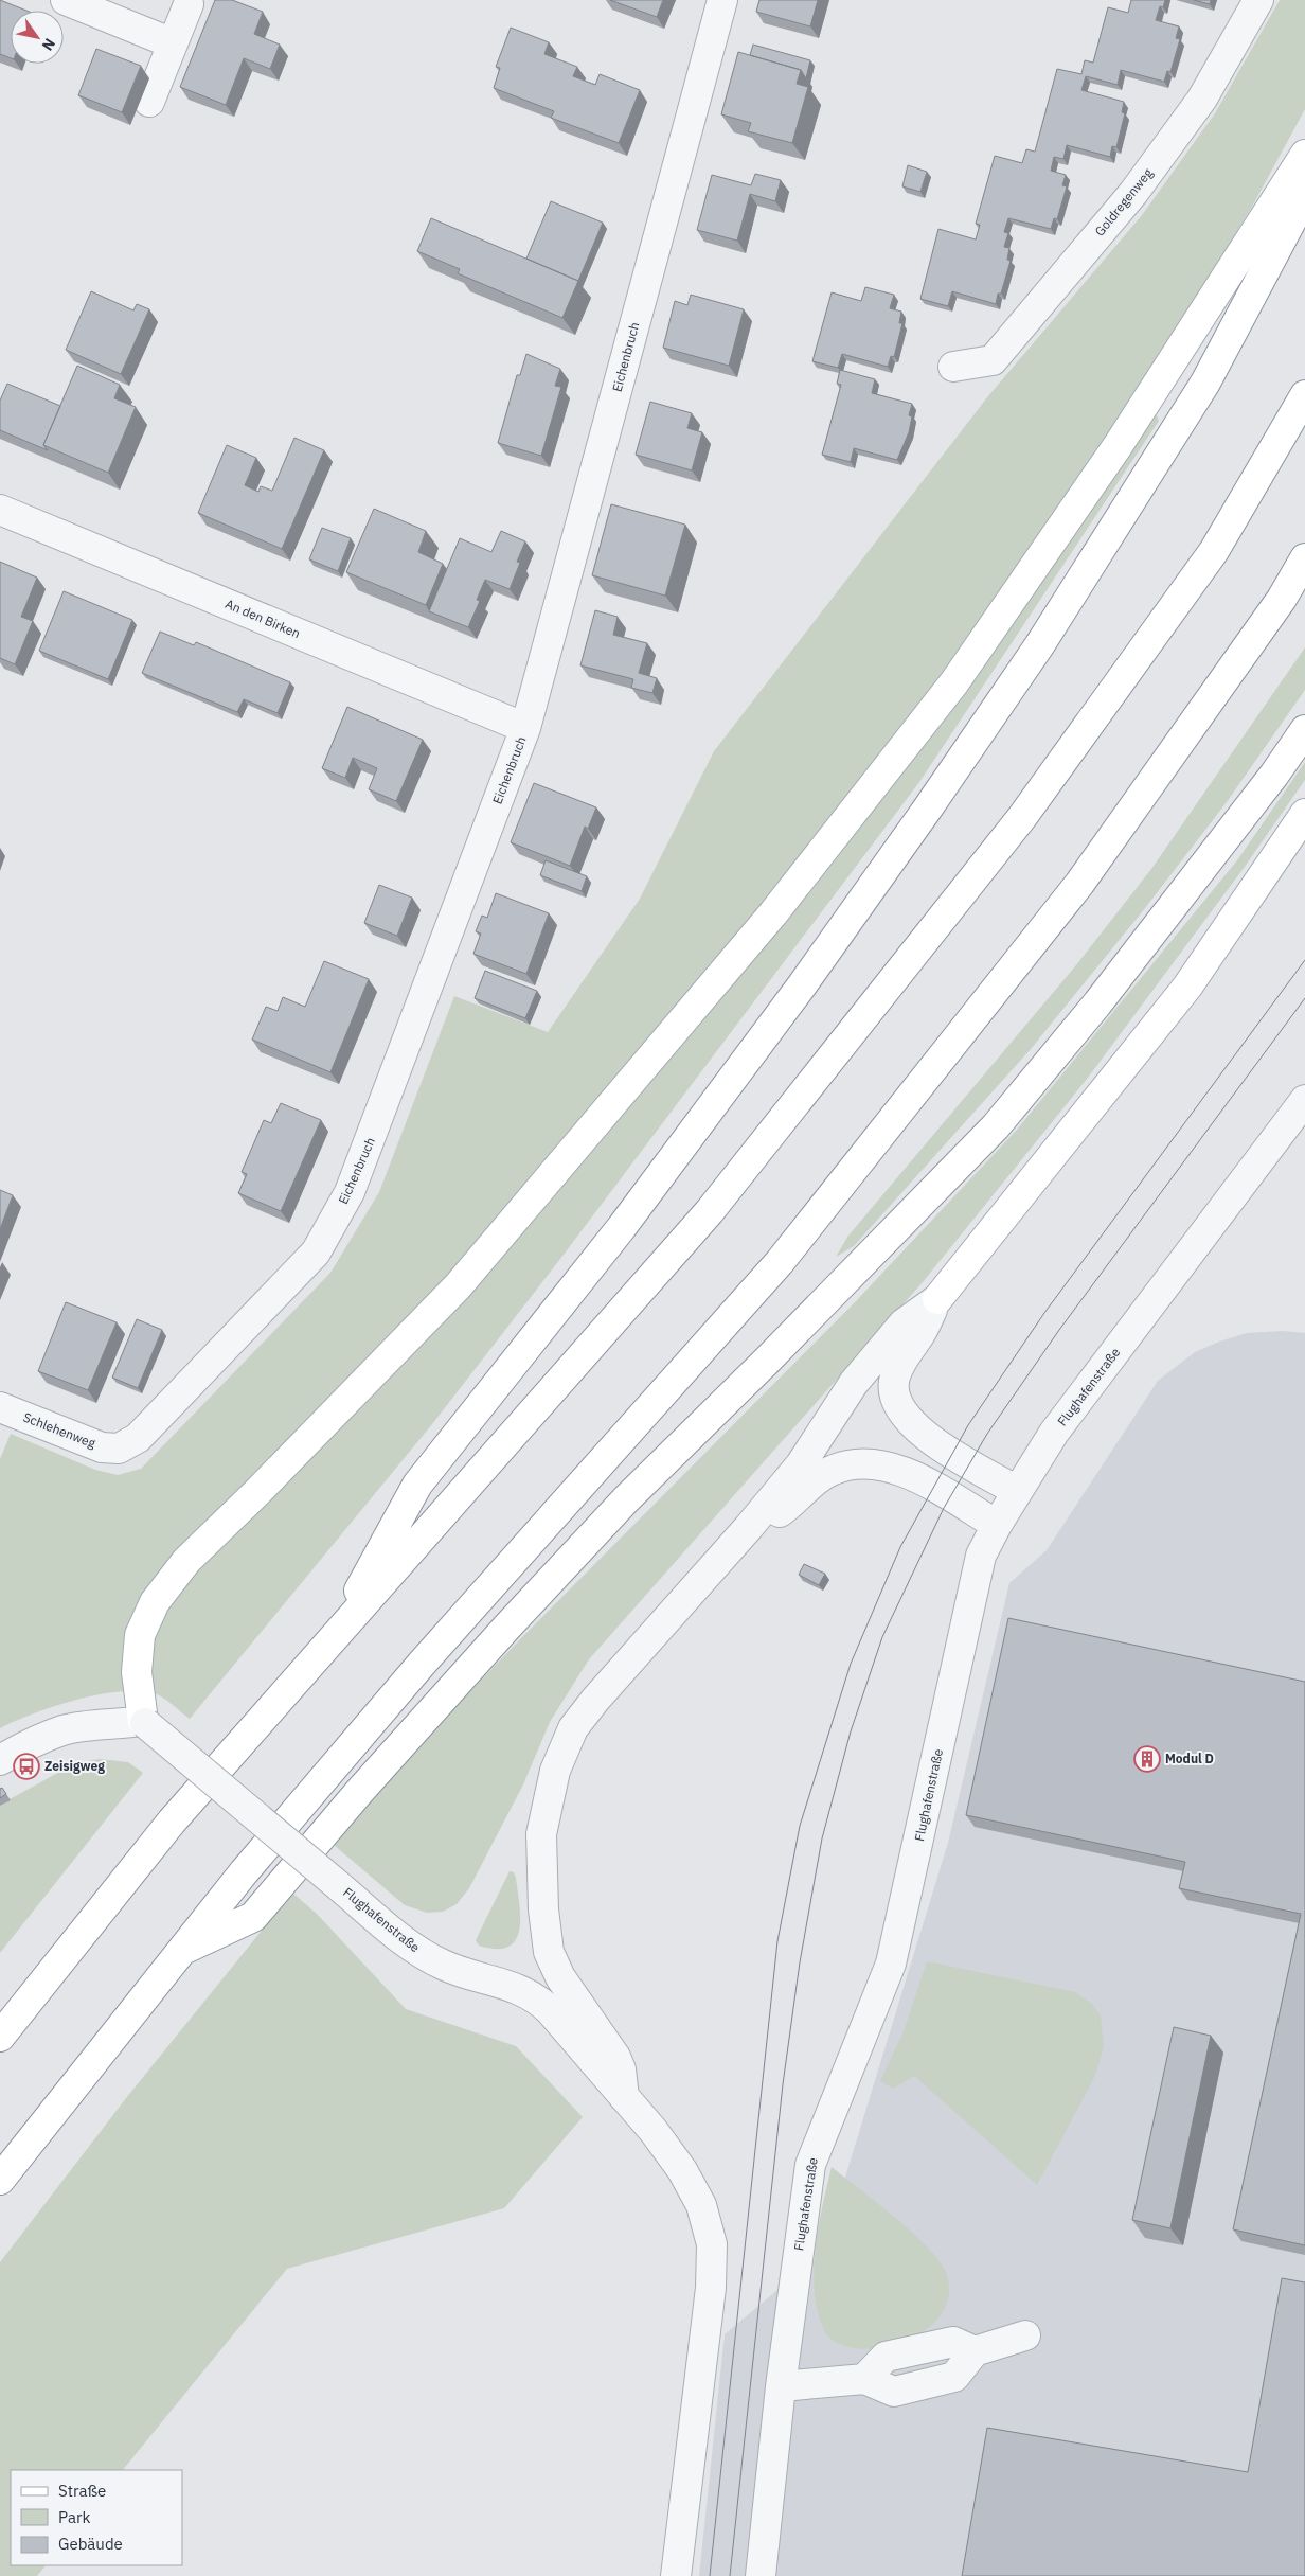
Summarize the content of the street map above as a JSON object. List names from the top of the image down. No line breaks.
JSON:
{"streets":{"street":["Goldregenweg","Eichenbruch","An den Birken","Flughafenstraße","Schlehenweg"]},"crossings":[["Eichenbruch","An den Birken"],["Eichenbruch","Schlehenweg"]],"places":{"building":["Modul D"],"bus stop":["Zeisigweg"]},"legend":["Straße","Park","Gebäude"],"north":"bottom right"}
